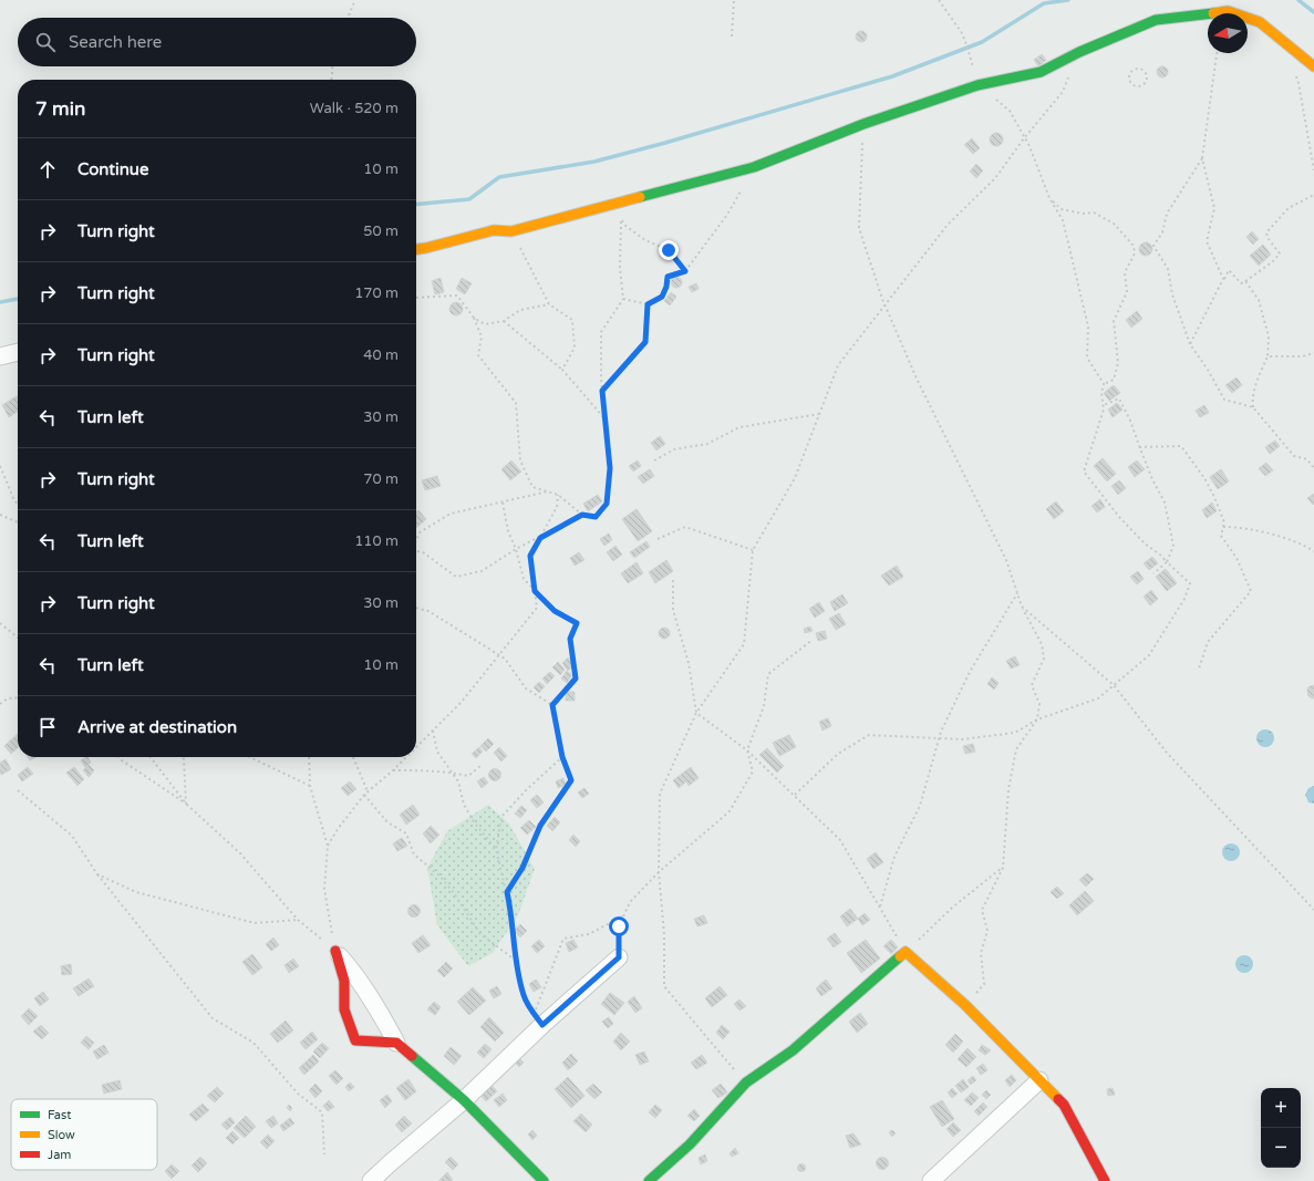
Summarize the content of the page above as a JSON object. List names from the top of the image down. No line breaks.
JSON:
{"legend":["Fast","Slow","Jam"],"north":"left","page":{"search":"Search here","heading":["7 min","Walk · 520 m"],"list":[["Continue","10 m"],["Turn right","50 m"],["Turn right","170 m"],["Turn right","40 m"],["Turn left","30 m"],["Turn right","70 m"],["Turn left","110 m"],["Turn right","30 m"],["Turn left","10 m"],"Arrive at destination"],"map_buttons":["+","−"]}}
